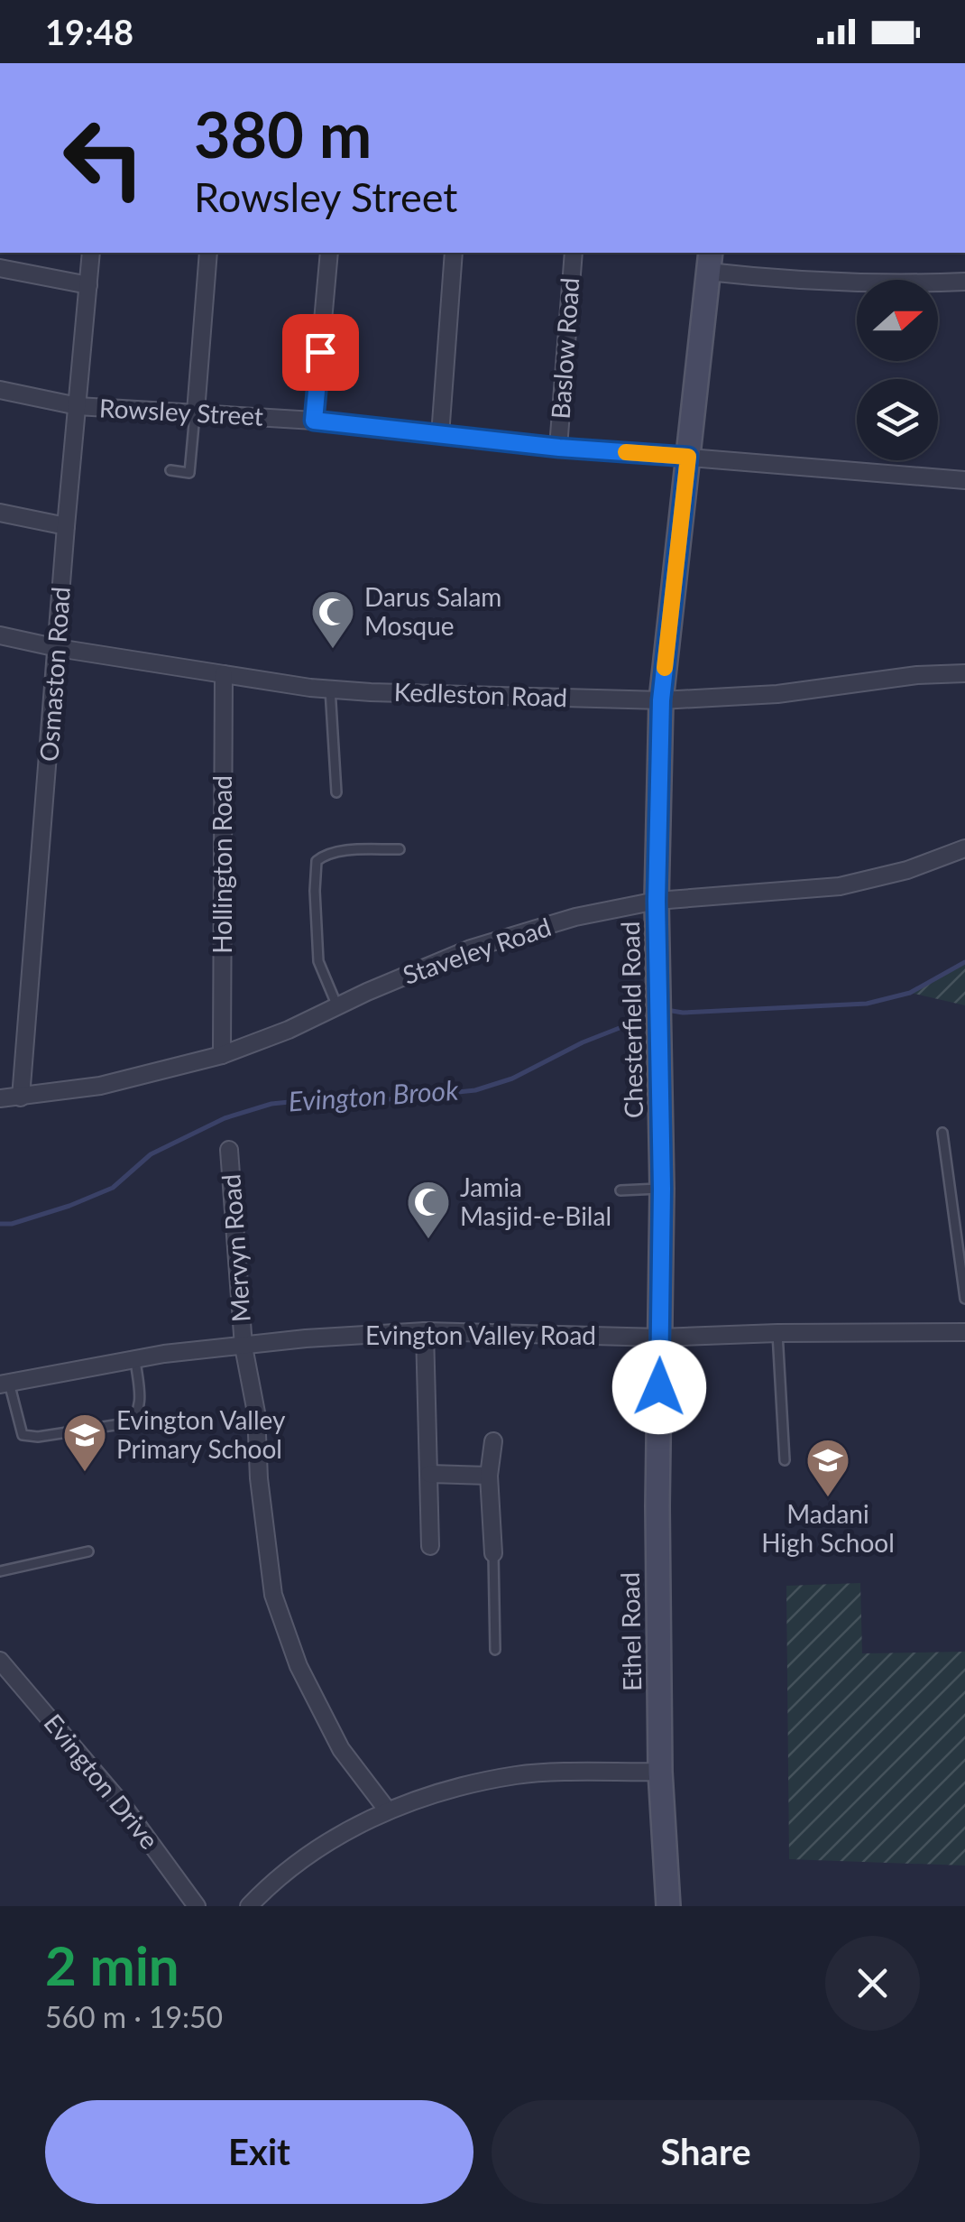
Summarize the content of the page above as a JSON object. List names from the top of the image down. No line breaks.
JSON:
{"streets":{"street":["Baslow Road","Rowsley Street","Osmaston Road","Kedleston Road","Hollington Road","Staveley Road","Chesterfield Road","Mervyn Road","Evington Valley Road","Ethel Road","Evington Drive"]},"crossings":[["Baslow Road","Rowsley Street"],["Rowsley Street","Osmaston Road"],["Rowsley Street","Chesterfield Road"],["Osmaston Road","Kedleston Road"],["Osmaston Road","Staveley Road"],["Kedleston Road","Hollington Road"],["Kedleston Road","Chesterfield Road"],["Hollington Road","Staveley Road"],["Staveley Road","Chesterfield Road"],["Chesterfield Road","Evington Valley Road"],["Chesterfield Road","Ethel Road"],["Mervyn Road","Evington Valley Road"],["Evington Valley Road","Ethel Road"]],"water":["Evington Brook"],"places":{"mosque":["Darus Salam Mosque","Jamia Masjid-e-Bilal"],"school or university":["Evington Valley Primary School","Madani High School"]},"north":"right","page":{"status":"19:48","turn":["380 m","Rowsley Street"],"heading":["2 min","560 m · 19:50"],"buttons":["Exit","Share"]}}
